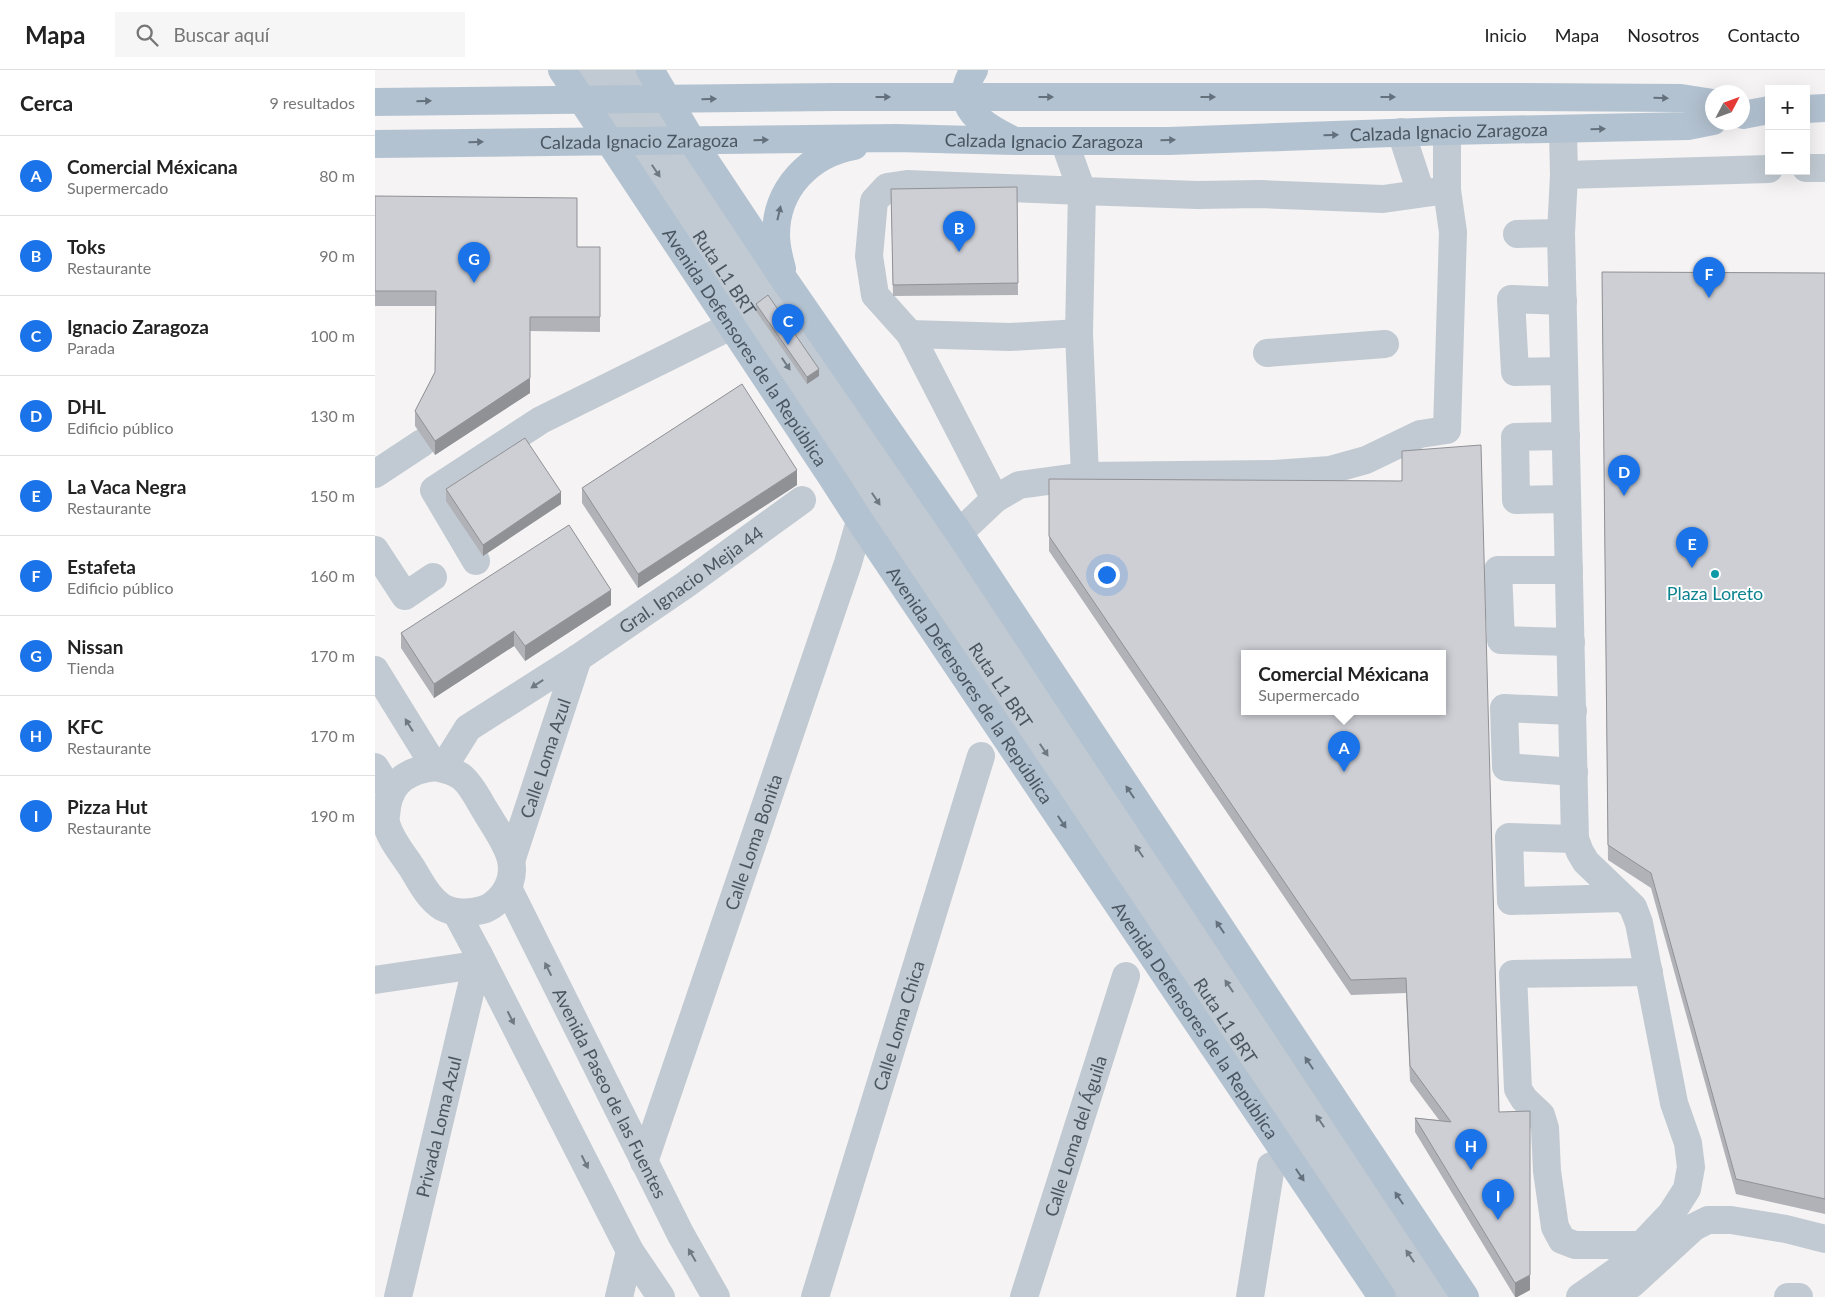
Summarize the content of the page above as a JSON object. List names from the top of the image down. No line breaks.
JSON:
{"streets":{"main road":["Calzada Ignacio Zaragoza","Avenida Defensores de la República"],"street":["Ruta L1 BRT","Gral. Ignacio Mejia 44","Calle Loma Azul","Calle Loma Bonita","Calle Loma Chica","Avenida Paseo de las Fuentes","Privada Loma Azul","Calle Loma del Águila"]},"crossings":[["Calzada Ignacio Zaragoza","Ruta L1 BRT"],["Calzada Ignacio Zaragoza","Avenida Defensores de la República"],["Avenida Defensores de la República","Calle Loma Bonita"],["Gral. Ignacio Mejia 44","Calle Loma Azul"],["Gral. Ignacio Mejia 44","Avenida Paseo de las Fuentes"],["Calle Loma Azul","Avenida Paseo de las Fuentes"],["Calle Loma Bonita","Avenida Paseo de las Fuentes"]],"one_way":["Calzada Ignacio Zaragoza","Gral. Ignacio Mejia 44"],"places":["Plaza Loreto"],"north":"top right","page":{"header":"Mapa","search":"Buscar aquí","nav":["Inicio","Mapa","Nosotros","Contacto"],"heading":["Cerca","9 resultados"],"map_buttons":["+","−"],"list":[{"mark":"A","name":"Comercial Méxicana","note":"Supermercado","value":"80 m"},{"mark":"B","name":"Toks","note":"Restaurante","value":"90 m"},{"mark":"C","name":"Ignacio Zaragoza","note":"Parada","value":"100 m"},{"mark":"D","name":"DHL","note":"Edificio público","value":"130 m"},{"mark":"E","name":"La Vaca Negra","note":"Restaurante","value":"150 m"},{"mark":"F","name":"Estafeta","note":"Edificio público","value":"160 m"},{"mark":"G","name":"Nissan","note":"Tienda","value":"170 m"},{"mark":"H","name":"KFC","note":"Restaurante","value":"170 m"},{"mark":"I","name":"Pizza Hut","note":"Restaurante","value":"190 m"}],"pins":["B","G","F","C","D","E","A","H","I"],"popup":["Comercial Méxicana","Supermercado"]}}
